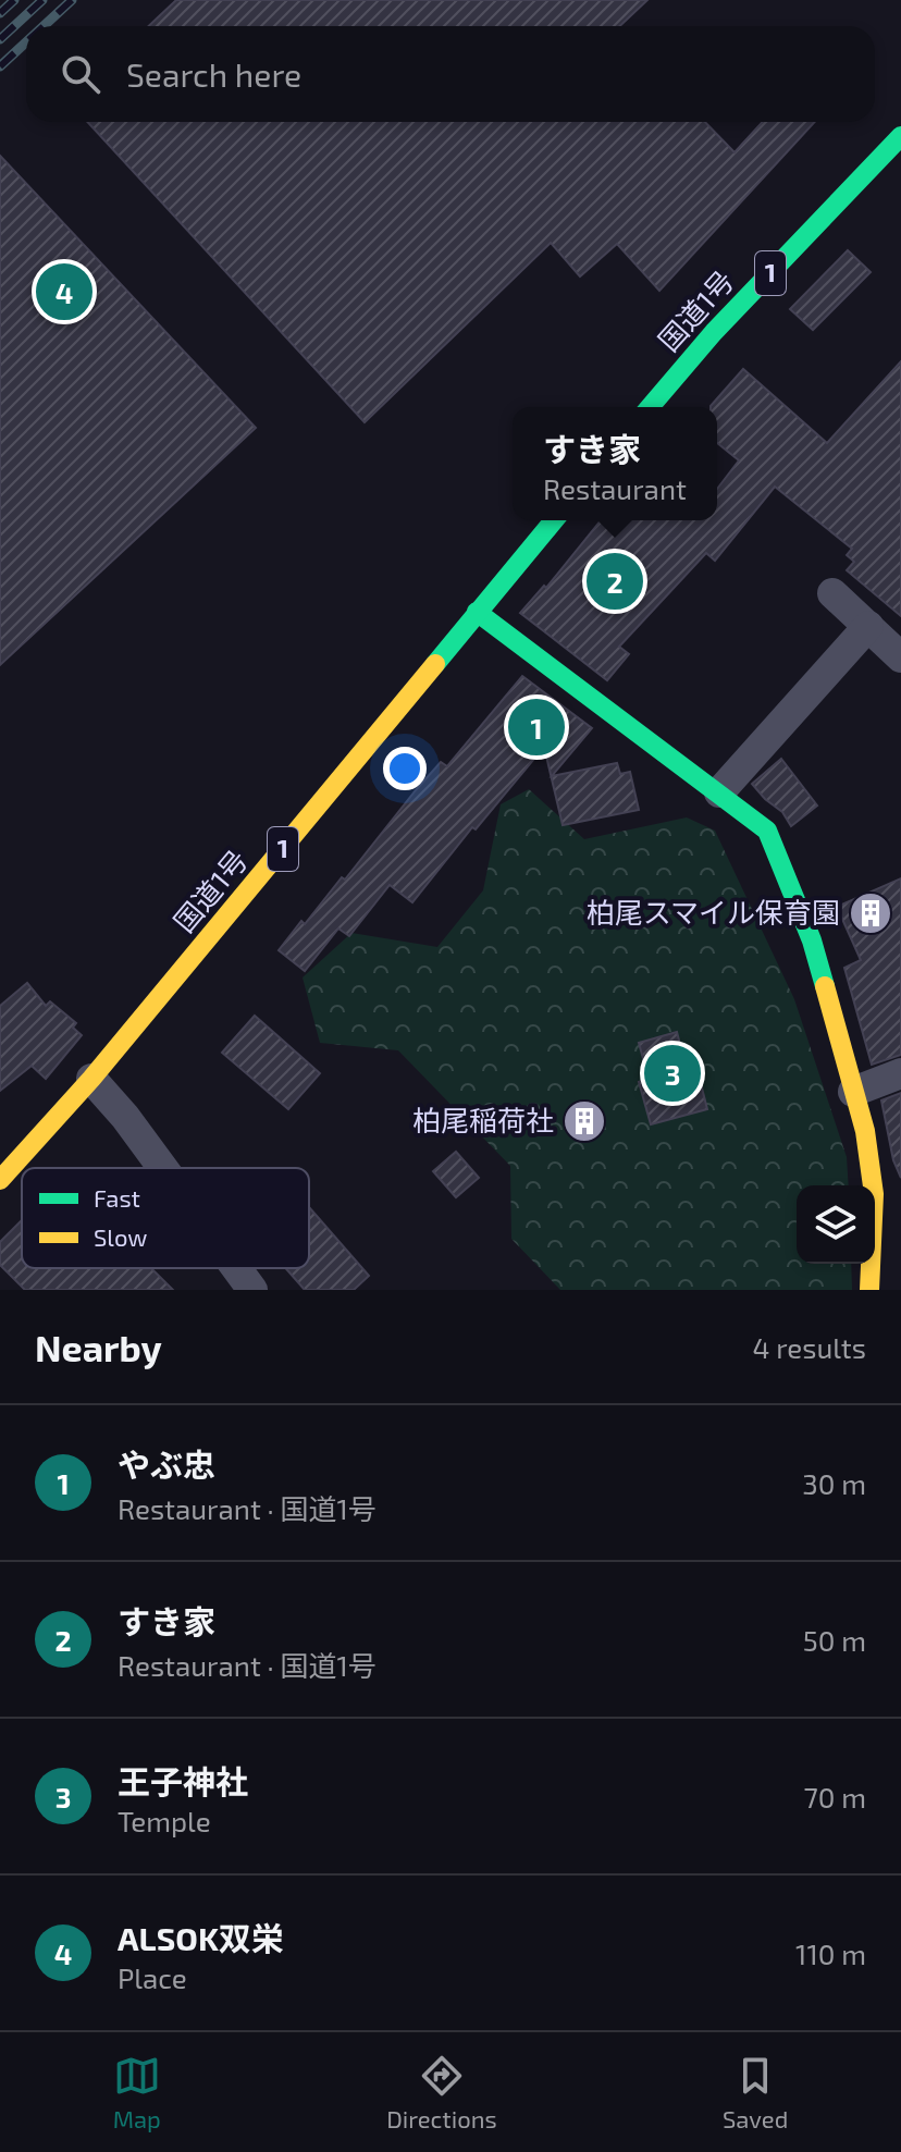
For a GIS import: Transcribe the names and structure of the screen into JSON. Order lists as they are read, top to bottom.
{
  "streets": {
    "main road": ["1", "国道1号"]
  },
  "places": {
    "building": ["柏尾スマイル保育園", "柏尾稲荷社"]
  },
  "legend": ["Fast", "Slow"],
  "page": {
    "search": "Search here",
    "pins": [
      "4",
      "2",
      "1",
      "3"
    ],
    "popup": ["すき家", "Restaurant"],
    "heading": ["Nearby", "4 results"],
    "list": [
      {
        "mark": "1",
        "name": "やぶ忠",
        "note": "Restaurant · 国道1号",
        "value": "30 m"
      },
      {
        "mark": "2",
        "name": "すき家",
        "note": "Restaurant · 国道1号",
        "value": "50 m"
      },
      {
        "mark": "3",
        "name": "王子神社",
        "note": "Temple",
        "value": "70 m"
      },
      {
        "mark": "4",
        "name": "ALSOK双栄",
        "note": "Place",
        "value": "110 m"
      }
    ],
    "nav": ["Map", "Directions", "Saved"]
  }
}
